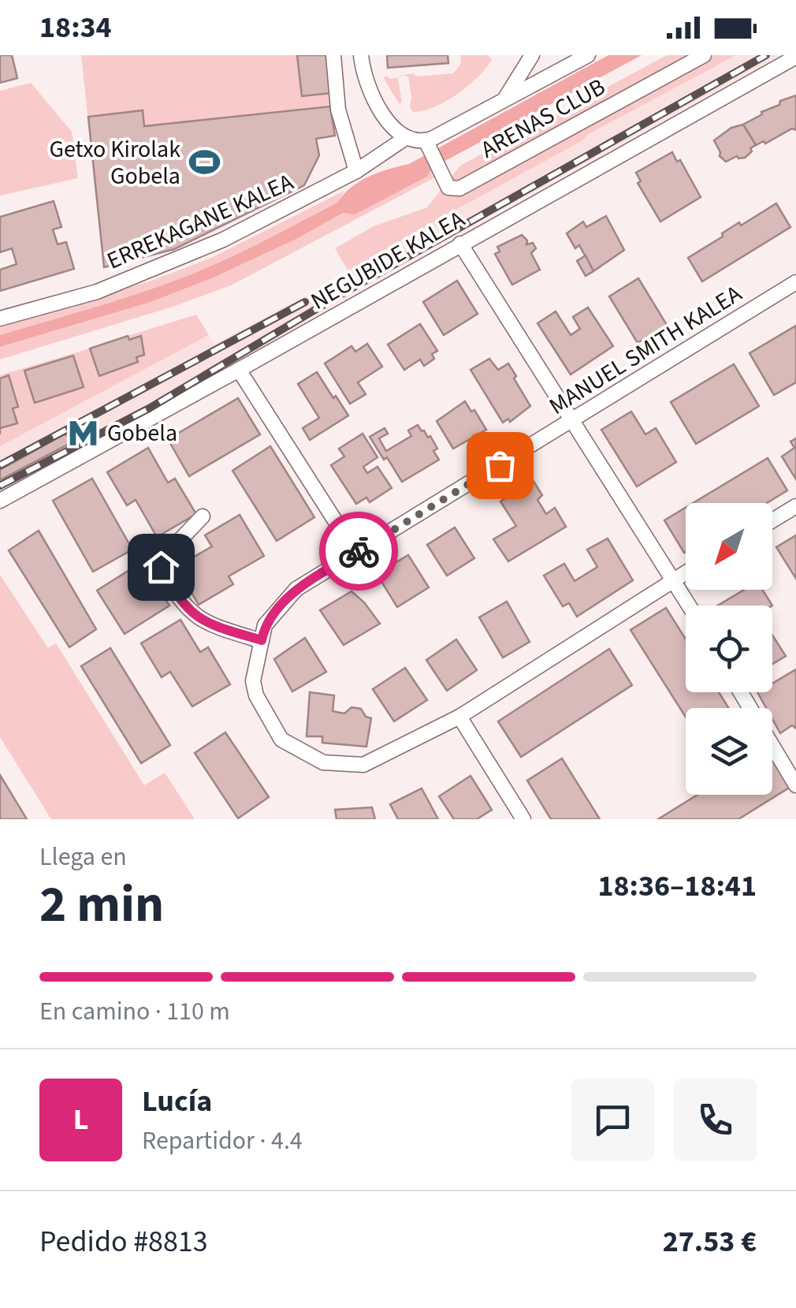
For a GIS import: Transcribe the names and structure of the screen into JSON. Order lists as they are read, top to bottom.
{
  "streets": {
    "street": [
      "ARENAS CLUB",
      "ERREKAGANE KALEA",
      "NEGUBIDE KALEA",
      "MANUEL SMITH KALEA"
    ]
  },
  "crossings": [
    ["ARENAS CLUB", "ERREKAGANE KALEA"]
  ],
  "places": {
    "sports": ["Getxo Kirolak Gobela"],
    "metro station": ["Gobela"]
  },
  "north": "bottom left",
  "page": {
    "status": "18:34",
    "heading": ["2 min", "Llega en", "18:36–18:41"],
    "panel": [
      "Lucía",
      "Repartidor · 4.4",
      "Pedido #8813",
      "27.53 €"
    ],
    "bar": "En camino · 110 m",
    "round": "L"
  }
}
